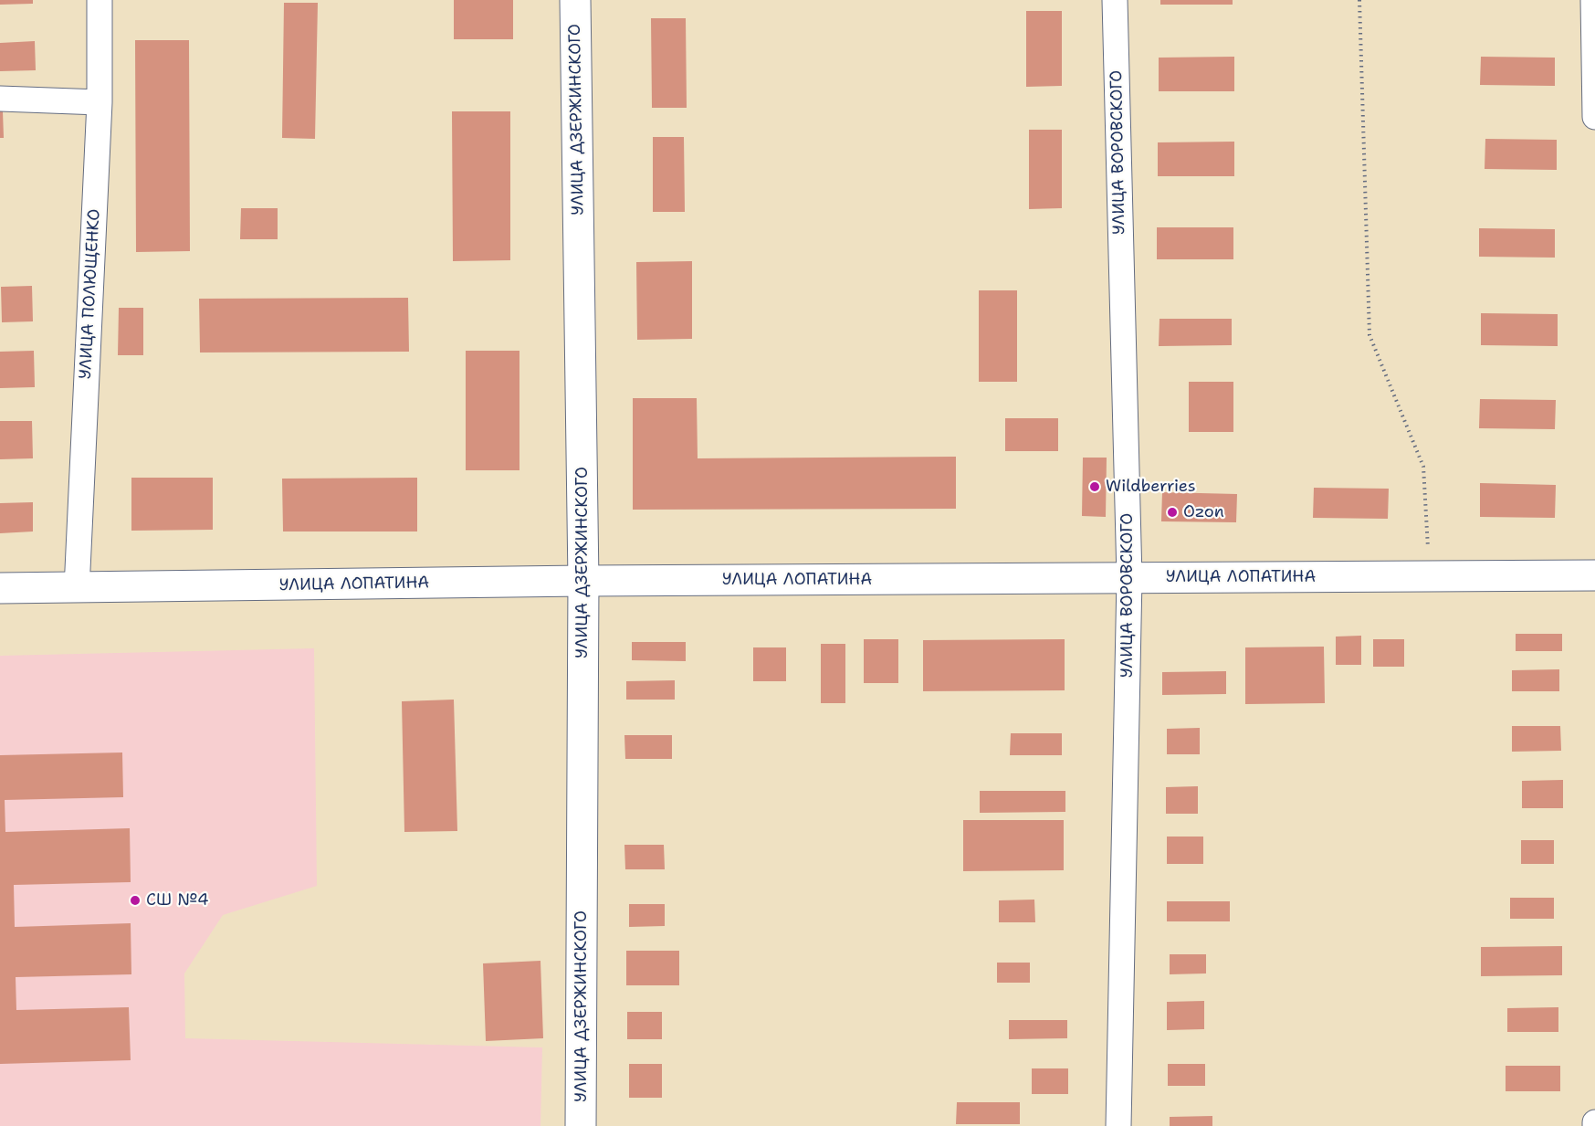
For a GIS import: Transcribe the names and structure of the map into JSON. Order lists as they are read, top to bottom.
{
  "streets": {
    "main road": ["УЛИЦА ДЗЕРЖИНСКОГО", "УЛИЦА ЛОПАТИНА"],
    "street": ["УЛИЦА ВОРОВСКОГО", "УЛИЦА ПОЛЮЩЕНКО"]
  },
  "crossings": [
    ["УЛИЦА ДЗЕРЖИНСКОГО", "УЛИЦА ЛОПАТИНА"],
    ["УЛИЦА ВОРОВСКОГО", "УЛИЦА ЛОПАТИНА"],
    ["УЛИЦА ПОЛЮЩЕНКО", "УЛИЦА ЛОПАТИНА"]
  ],
  "places": ["Wildberries", "Ozon", "СШ №4"]
}
